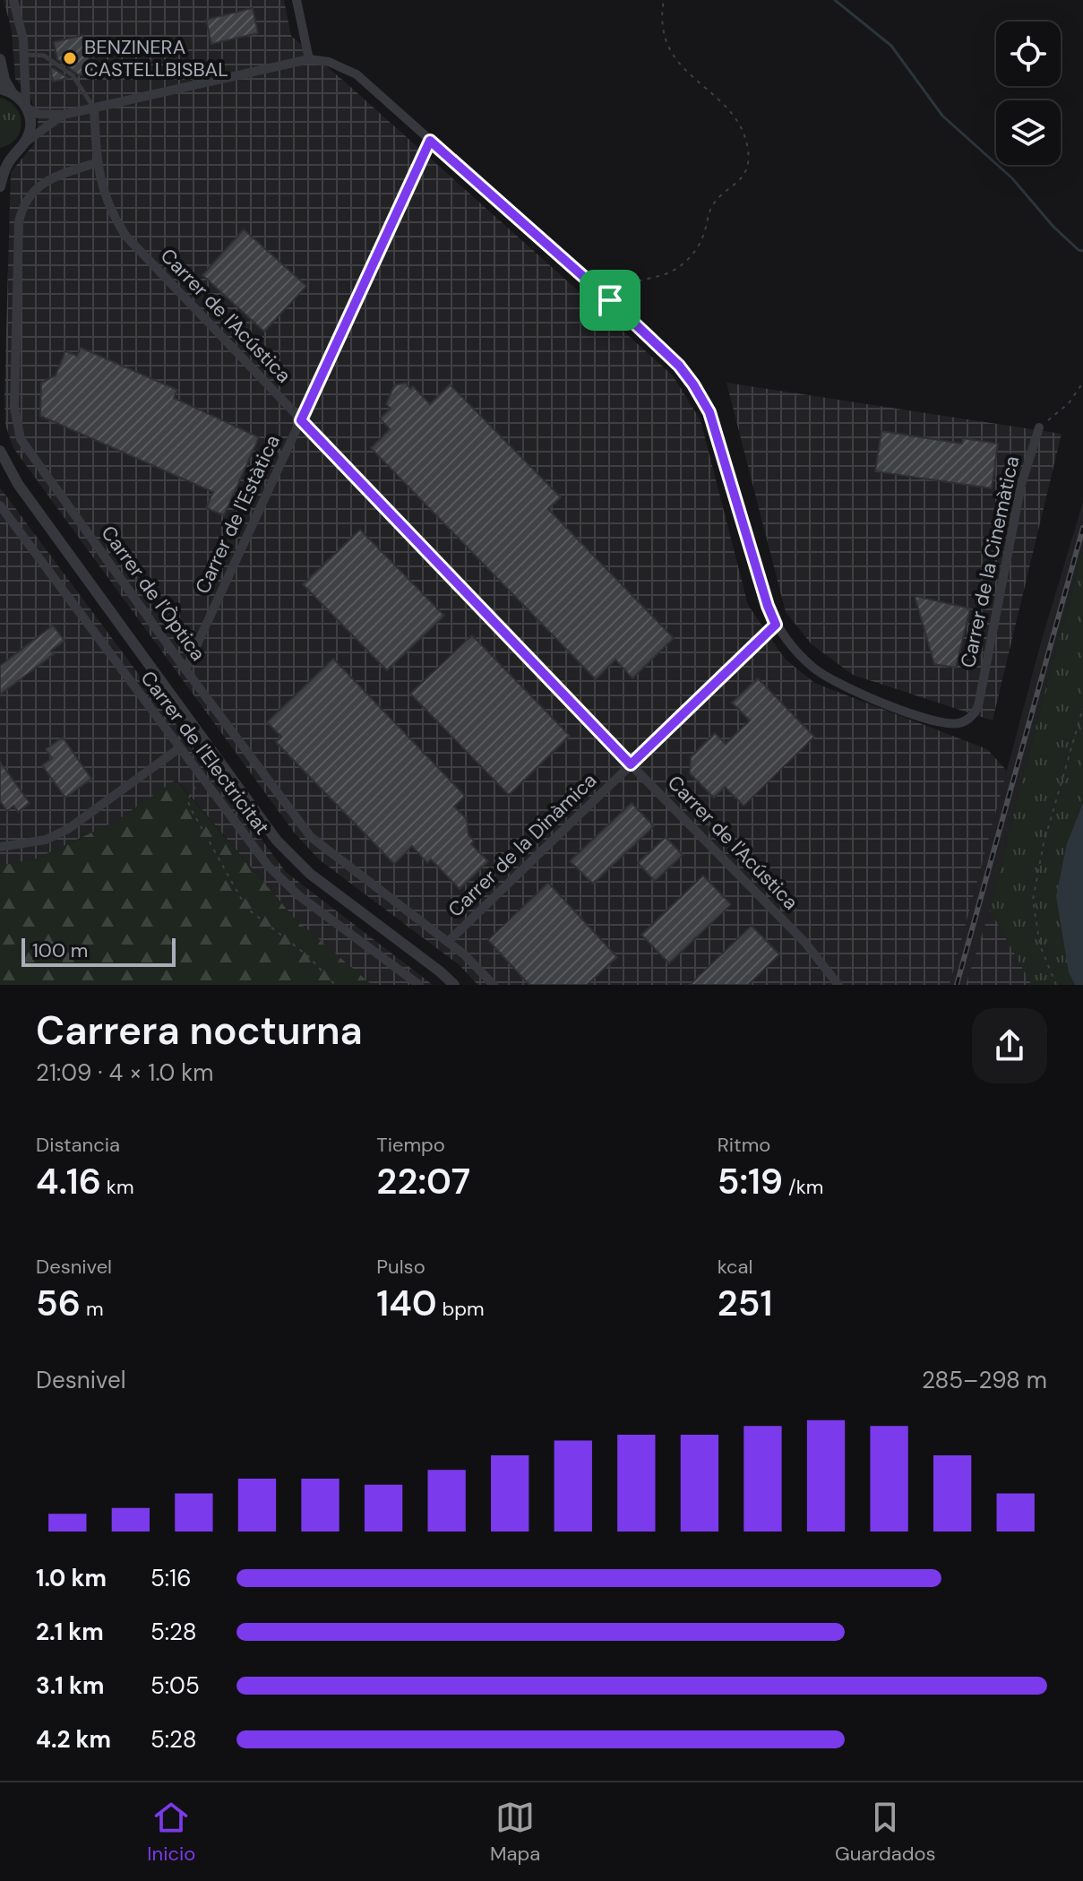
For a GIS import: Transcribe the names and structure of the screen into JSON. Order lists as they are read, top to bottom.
{
  "streets": {
    "street": [
      "Carrer de l'Acústica",
      "Carrer de l'Estàtica",
      "Carrer de la Cinemàtica",
      "Carrer de l'Òptica",
      "Carrer de l'Electricitat",
      "Carrer de la Dinàmica"
    ]
  },
  "crossings": [
    ["Carrer de l'Acústica", "Carrer de l'Estàtica"],
    ["Carrer de l'Acústica", "Carrer de l'Òptica"],
    ["Carrer de l'Acústica", "Carrer de la Dinàmica"],
    ["Carrer de l'Estàtica", "Carrer de l'Òptica"],
    ["Carrer de la Cinemàtica", "Carrer de la Dinàmica"],
    ["Carrer de l'Òptica", "Carrer de la Dinàmica"]
  ],
  "places": ["BENZINERA CASTELLBISBAL"],
  "scale_bar": "100 m",
  "page": {
    "scale": "100 m",
    "heading": ["Carrera nocturna", "21:09 · 4 × 1.0 km"],
    "stats": [
      ["Distancia", "4.16 km"],
      ["Tiempo", "22:07"],
      ["Ritmo", "5:19 /km"],
      ["Desnivel", "56 m"],
      ["Pulso", "140 bpm"],
      ["kcal", "251"]
    ],
    "chart": ["Desnivel", "285–298 m"],
    "list": [
      {
        "name": "1.0 km",
        "note": "5:16"
      },
      {
        "name": "2.1 km",
        "note": "5:28"
      },
      {
        "name": "3.1 km",
        "note": "5:05"
      },
      {
        "name": "4.2 km",
        "note": "5:28"
      }
    ],
    "tabs": ["Inicio", "Mapa", "Guardados"]
  }
}
